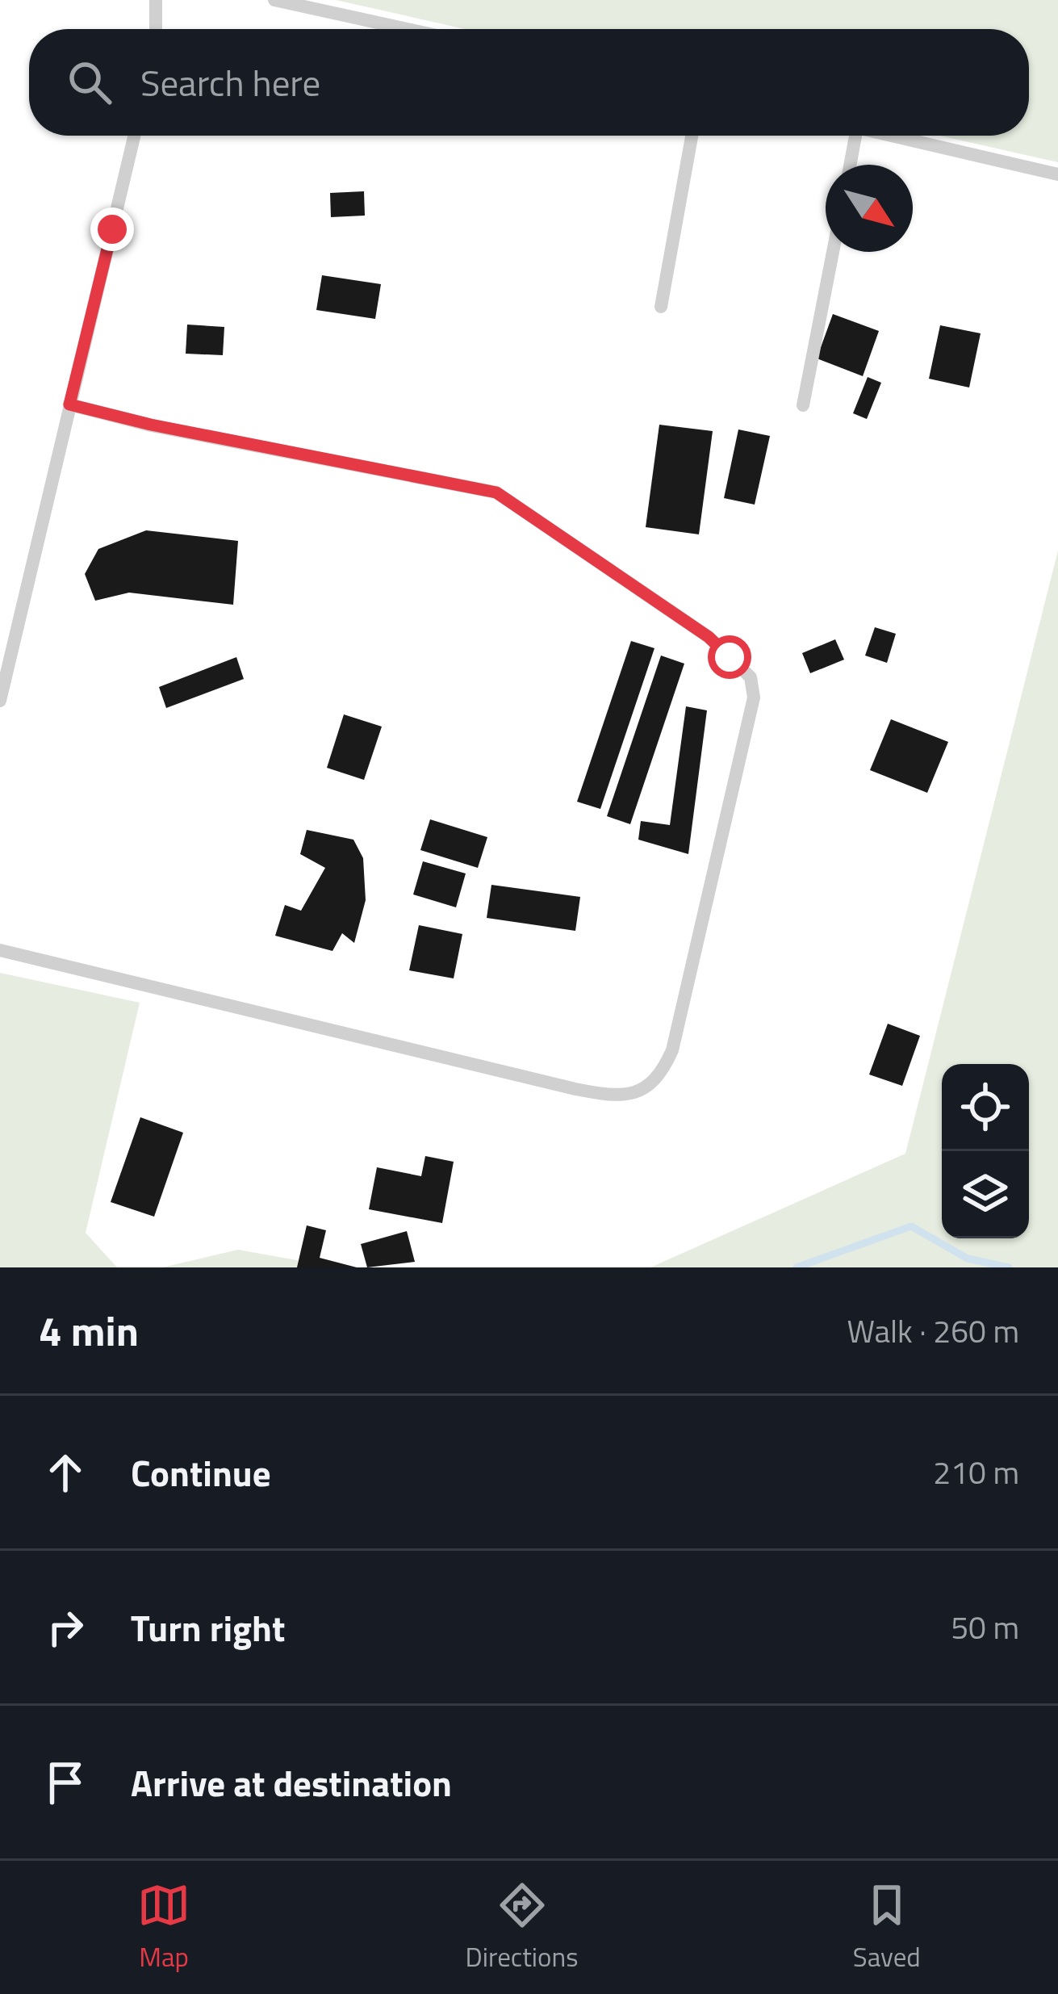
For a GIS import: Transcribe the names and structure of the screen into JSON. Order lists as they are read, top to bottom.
{
  "north": "bottom right",
  "page": {
    "search": "Search here",
    "heading": ["4 min", "Walk · 260 m"],
    "list": [
      ["Continue", "210 m"],
      ["Turn right", "50 m"],
      "Arrive at destination"
    ],
    "nav": ["Map", "Directions", "Saved"]
  }
}
